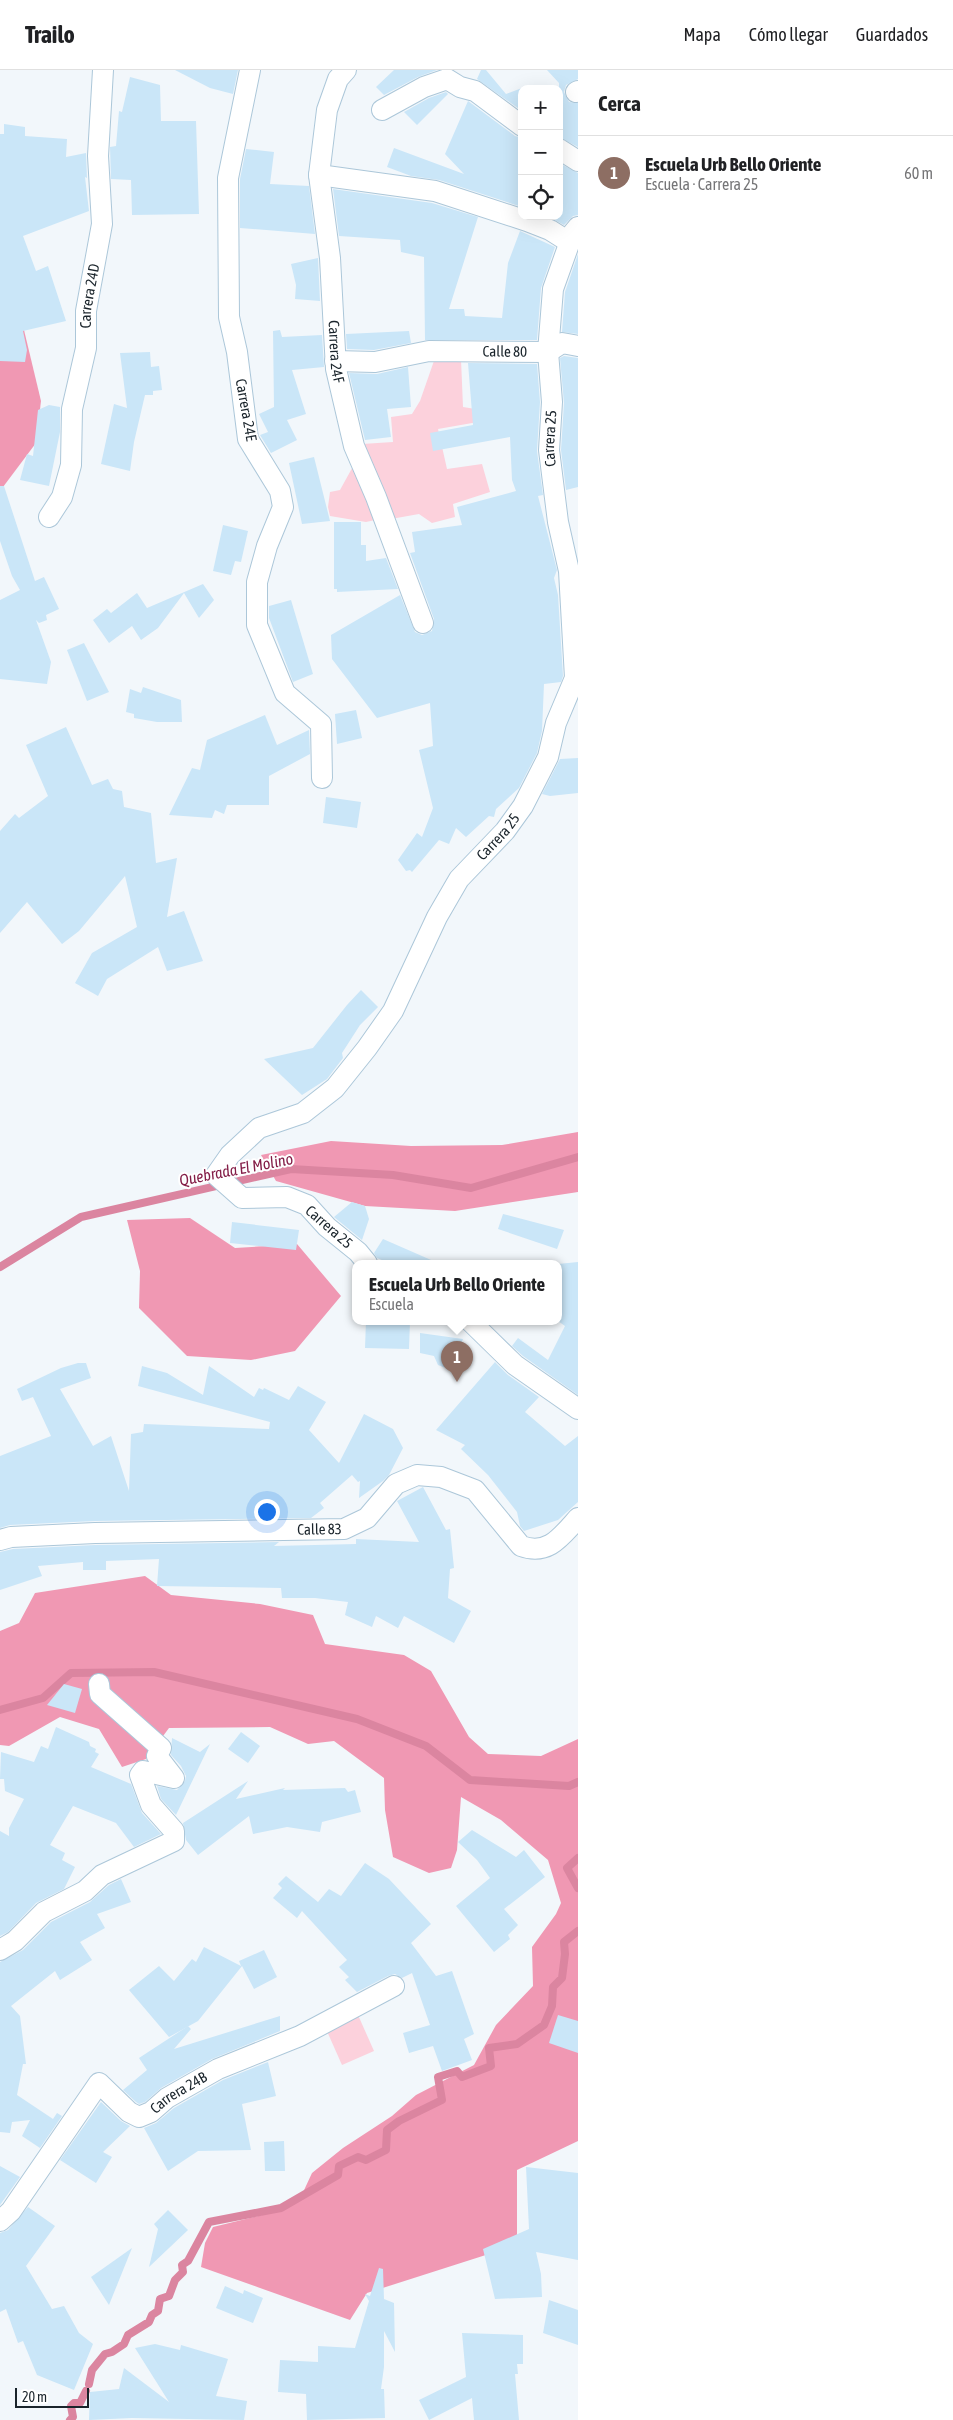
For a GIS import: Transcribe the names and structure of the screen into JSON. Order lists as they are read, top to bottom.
{
  "streets": {
    "street": [
      "Carrera 24D",
      "Carrera 24F",
      "Calle 80",
      "Carrera 24E",
      "Carrera 25",
      "Calle 83",
      "Carrera 24B"
    ]
  },
  "crossings": [
    ["Carrera 24F", "Calle 80"],
    ["Calle 80", "Carrera 25"]
  ],
  "water": ["Quebrada El Molino"],
  "scale_bar": "20 m",
  "page": {
    "header": "Trailo",
    "nav": ["Mapa", "Cómo llegar", "Guardados"],
    "heading": "Cerca",
    "map_buttons": ["+", "−"],
    "list": [
      {
        "mark": "1",
        "name": "Escuela Urb Bello Oriente",
        "note": "Escuela · Carrera 25",
        "value": "60 m"
      }
    ],
    "popup": ["Escuela Urb Bello Oriente", "Escuela"],
    "pins": "1",
    "scale": "20 m"
  }
}
